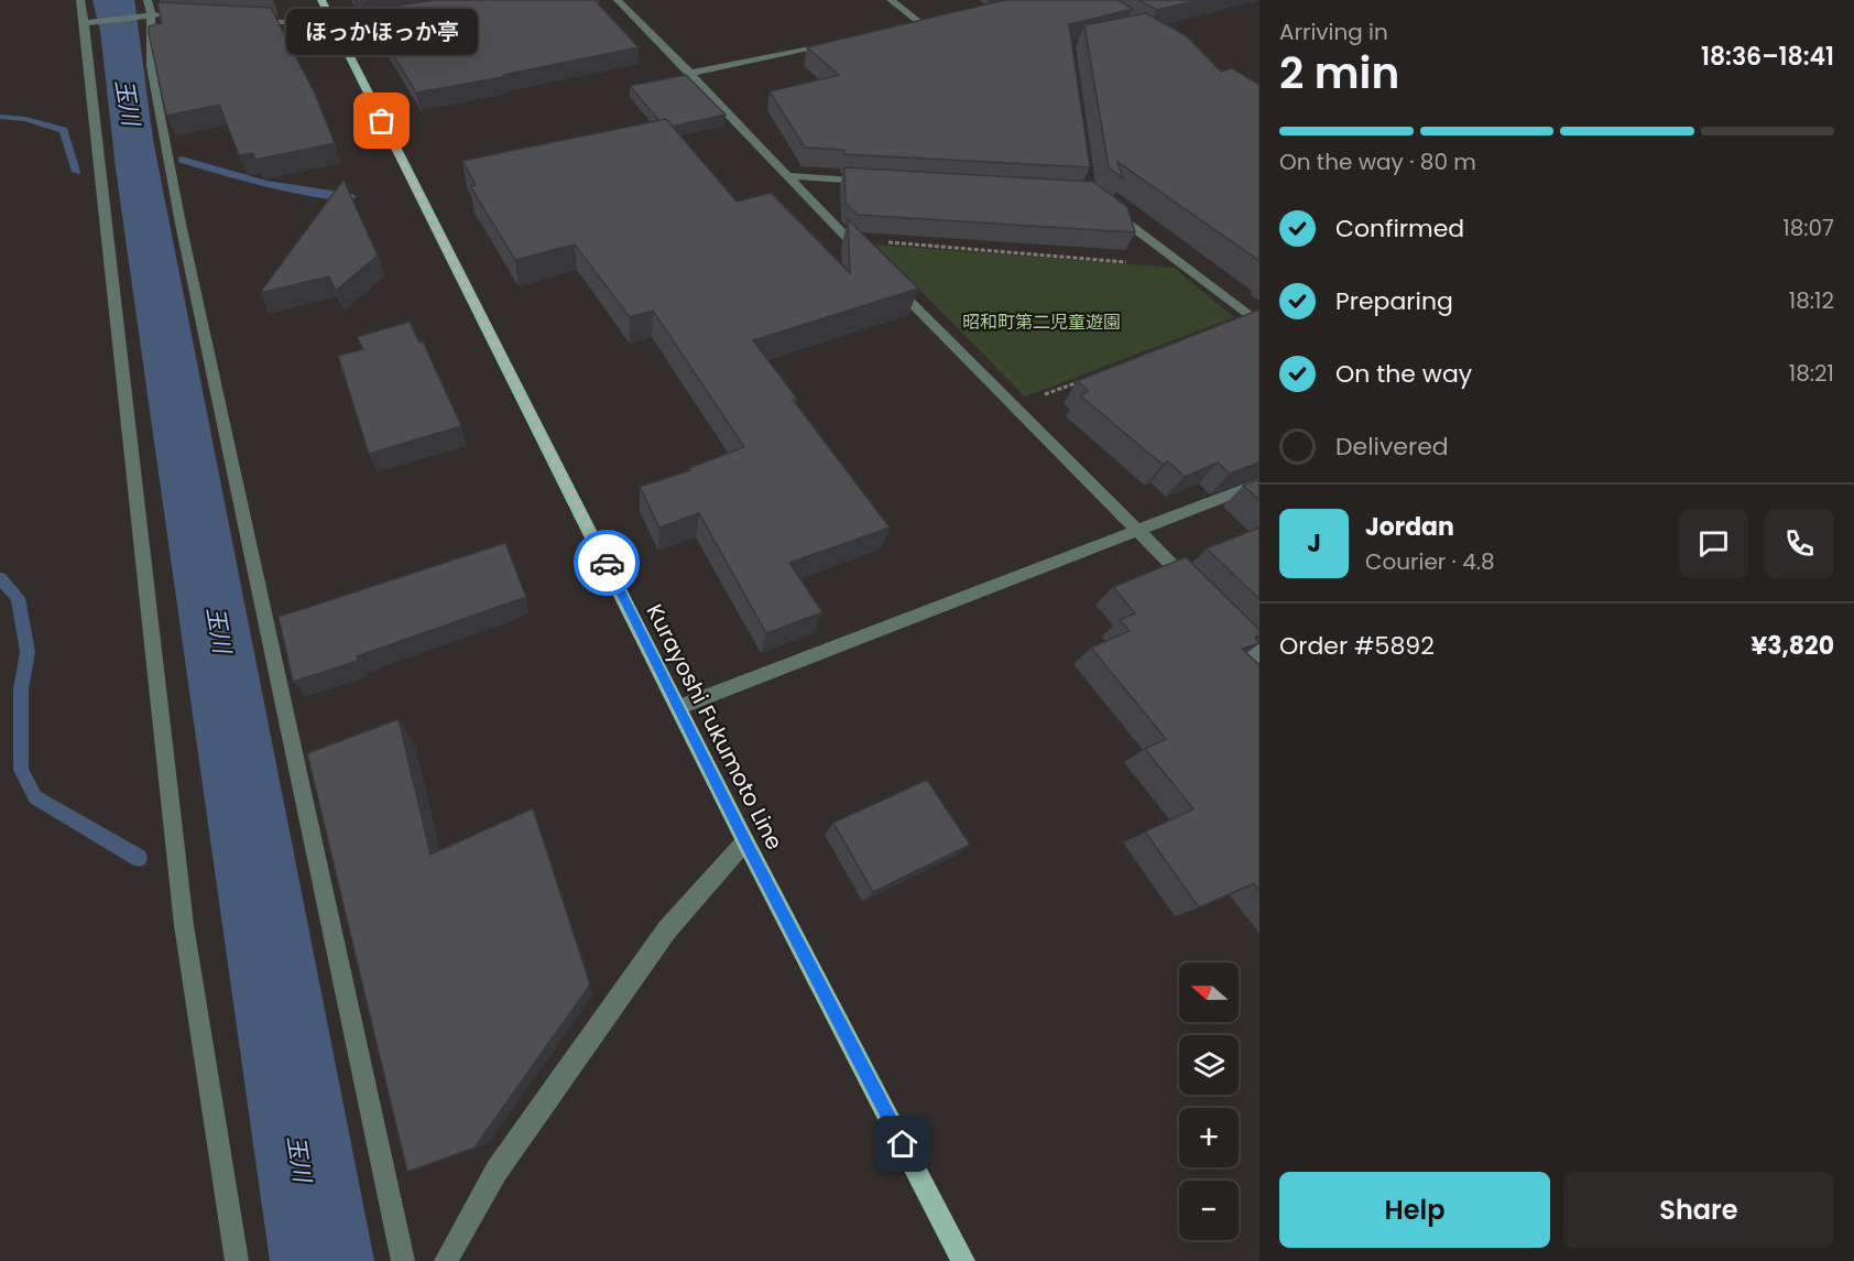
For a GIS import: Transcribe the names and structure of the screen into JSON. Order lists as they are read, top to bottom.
{
  "streets": {
    "main road": ["Kurayoshi Fukumoto Line"]
  },
  "water": ["玉川"],
  "parks": ["昭和町第二児童遊園"],
  "places": ["ほっかほっか亭"],
  "north": "left",
  "page": {
    "heading": ["2 min", "Arriving in", "18:36–18:41"],
    "panel": [
      "Jordan",
      "Courier · 4.8",
      "Order #5892",
      "¥3,820"
    ],
    "bubble": "ほっかほっか亭",
    "bar": "On the way · 80 m",
    "list": [
      ["Confirmed", "18:07"],
      ["Preparing", "18:12"],
      ["On the way", "18:21"],
      "Delivered"
    ],
    "round": "J",
    "map_buttons": ["+", "−"],
    "buttons": ["Help", "Share"]
  }
}
